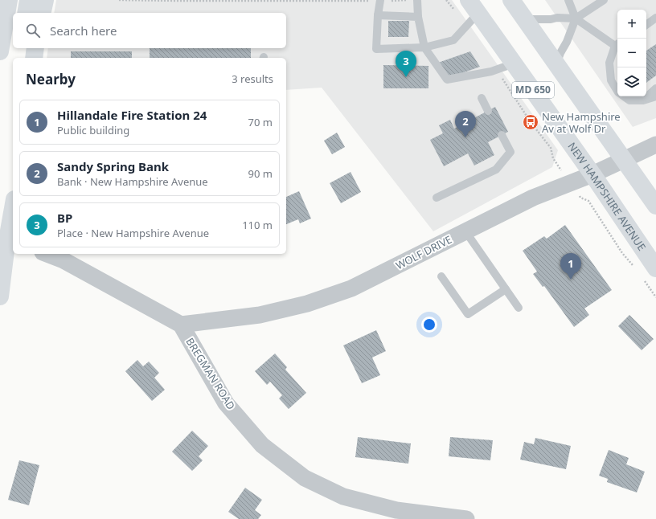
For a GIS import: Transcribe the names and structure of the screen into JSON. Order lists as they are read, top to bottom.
{
  "streets": {
    "main road": ["MD 650", "NEW HAMPSHIRE AVENUE"],
    "street": ["WOLF DRIVE", "BREGMAN ROAD"]
  },
  "crossings": [
    ["MD 650", "WOLF DRIVE"],
    ["NEW HAMPSHIRE AVENUE", "WOLF DRIVE"],
    ["WOLF DRIVE", "BREGMAN ROAD"]
  ],
  "places": {
    "bus stop": ["New Hampshire Av at Wolf Dr"]
  },
  "page": {
    "map_buttons": ["+", "−"],
    "search": "Search here",
    "pins": ["3", "2", "1"],
    "heading": ["Nearby", "3 results"],
    "list": [
      {
        "mark": "1",
        "name": "Hillandale Fire Station 24",
        "note": "Public building",
        "value": "70 m"
      },
      {
        "mark": "2",
        "name": "Sandy Spring Bank",
        "note": "Bank · New Hampshire Avenue",
        "value": "90 m"
      },
      {
        "mark": "3",
        "name": "BP",
        "note": "Place · New Hampshire Avenue",
        "value": "110 m"
      }
    ]
  }
}
